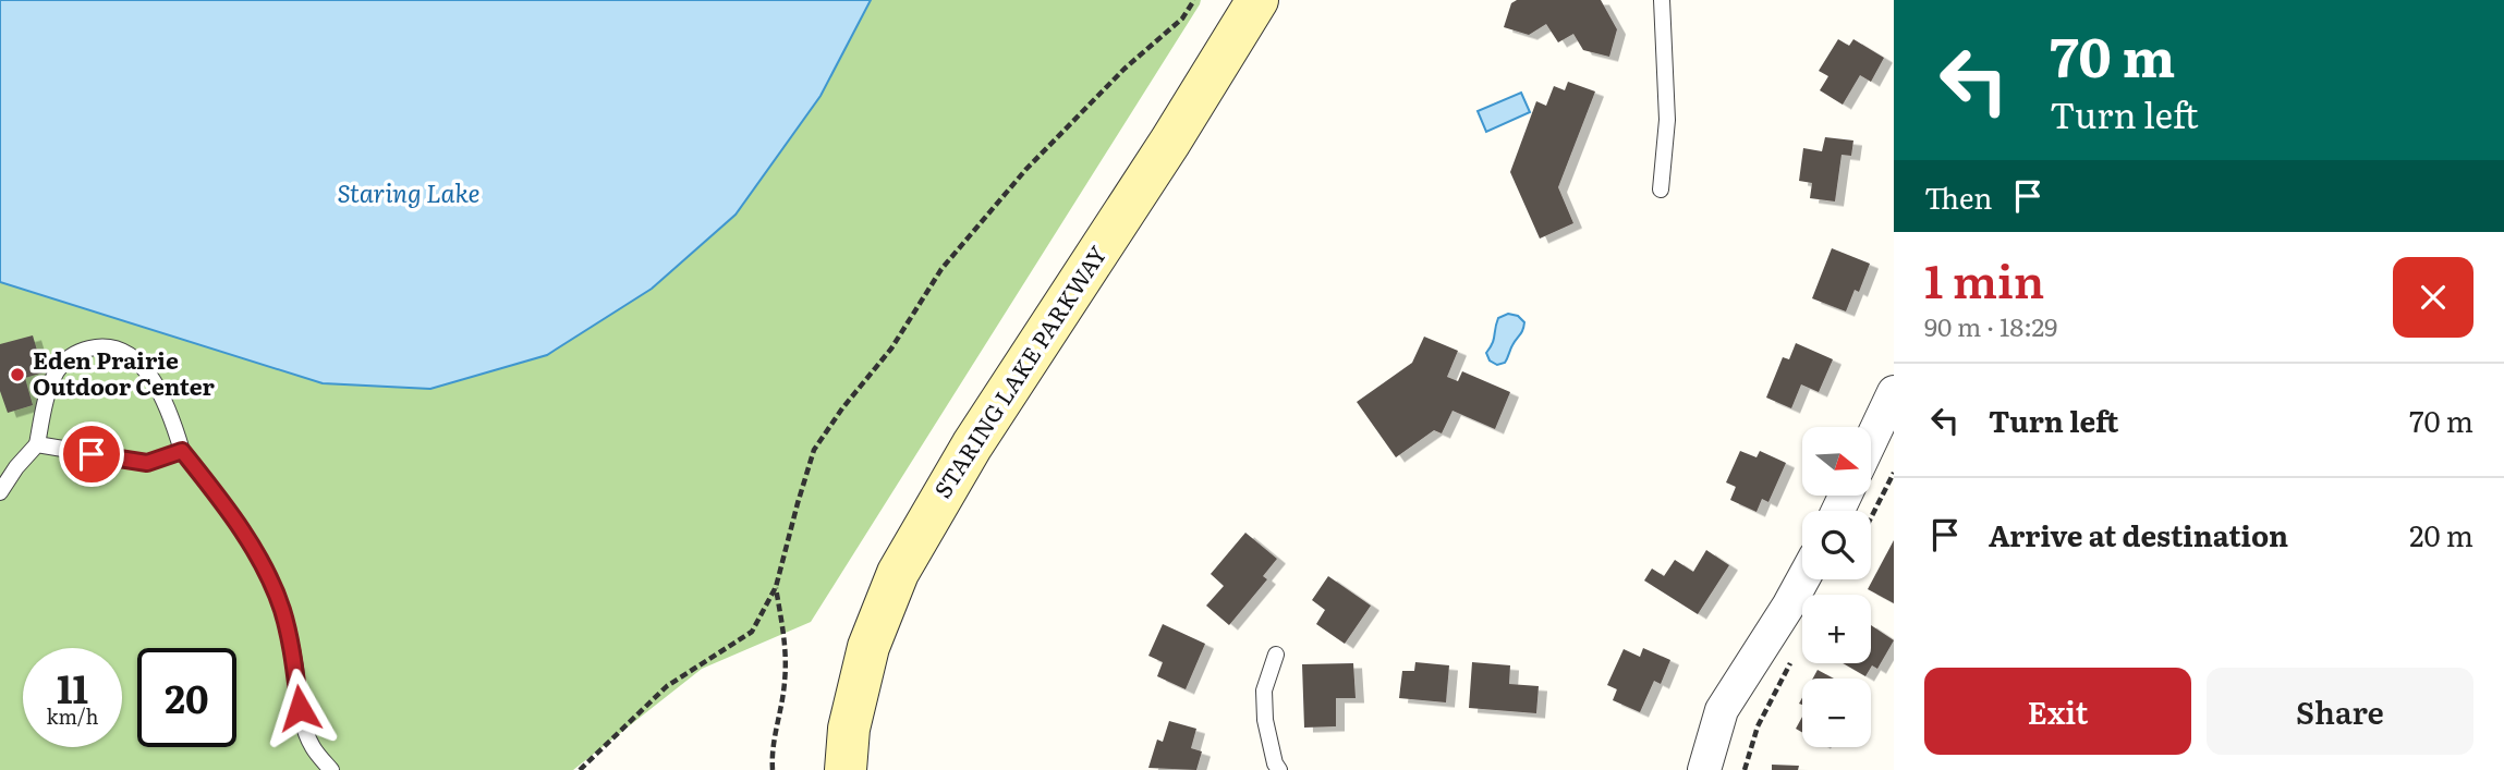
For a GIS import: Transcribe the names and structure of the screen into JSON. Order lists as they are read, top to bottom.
{
  "streets": {
    "street": ["STARING LAKE PARKWAY"]
  },
  "water": ["Staring Lake"],
  "places": ["Eden Prairie Outdoor Center"],
  "north": "right",
  "page": {
    "turn": ["70 m", "Turn left"],
    "then": "Then",
    "heading": ["1 min", "90 m · 18:29"],
    "list": [
      {
        "name": "Turn left",
        "value": "70 m"
      },
      {
        "name": "Arrive at destination",
        "value": "20 m"
      }
    ],
    "map_buttons": ["+", "−"],
    "speed": "11 km/h",
    "limit": "20",
    "buttons": ["Exit", "Share"]
  }
}
